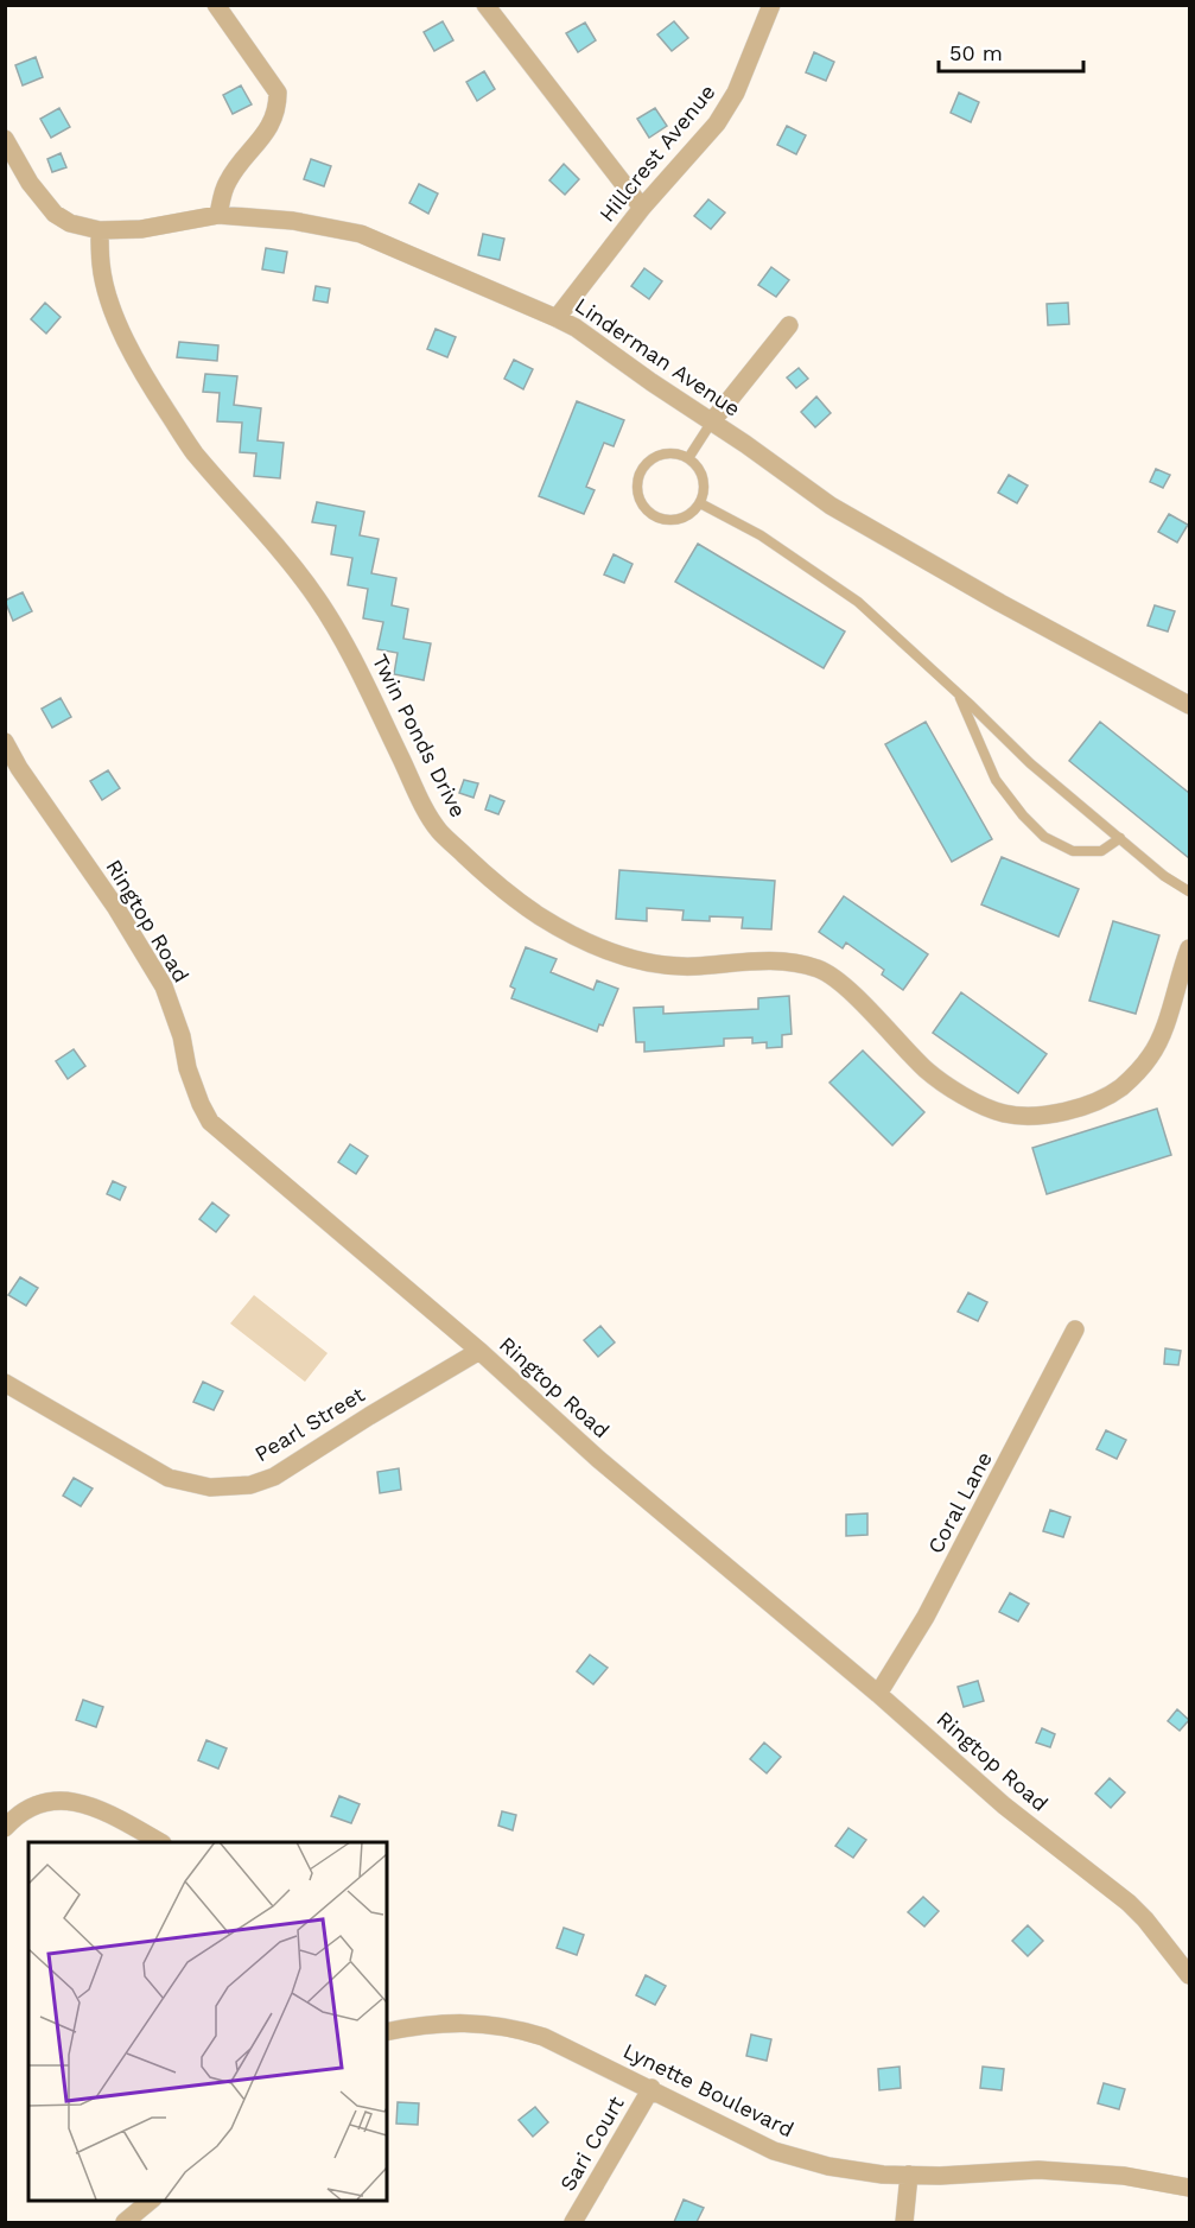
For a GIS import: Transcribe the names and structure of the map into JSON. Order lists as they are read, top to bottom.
{
  "streets": {
    "street": [
      "Hillcrest Avenue",
      "Linderman Avenue",
      "Twin Ponds Drive",
      "Ringtop Road",
      "Pearl Street",
      "Coral Lane",
      "Lynette Boulevard",
      "Sari Court"
    ]
  },
  "crossings": [
    ["Hillcrest Avenue", "Linderman Avenue"],
    ["Linderman Avenue", "Twin Ponds Drive"],
    ["Ringtop Road", "Pearl Street"],
    ["Ringtop Road", "Coral Lane"],
    ["Lynette Boulevard", "Sari Court"]
  ],
  "scale_bar": "50 m"
}
